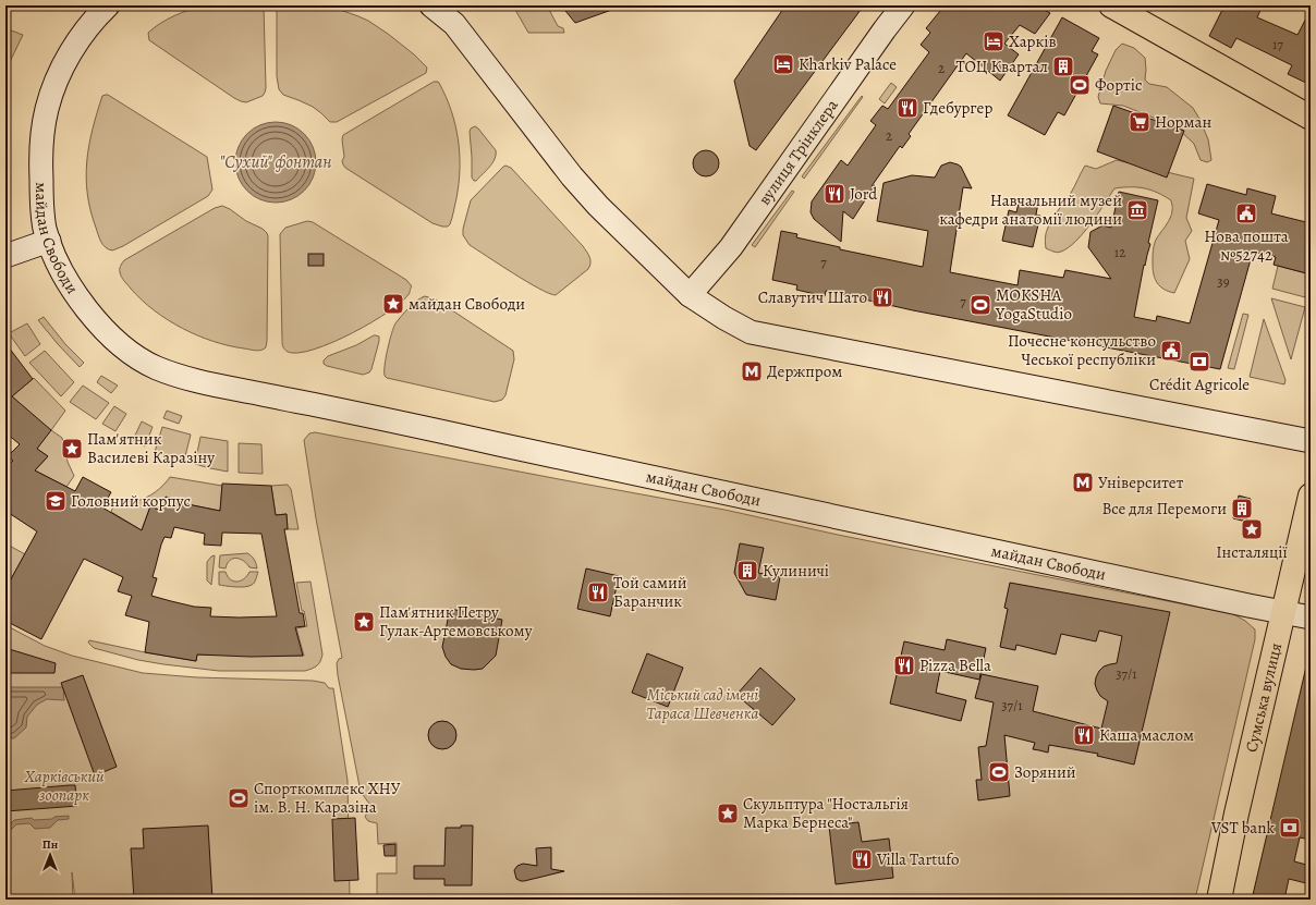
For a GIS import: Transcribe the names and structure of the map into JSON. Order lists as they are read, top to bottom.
{
  "streets": {
    "main road": ["вулиця Трінклера", "майдан Свободи", "Сумська вулиця"]
  },
  "crossings": [
    ["майдан Свободи", "Сумська вулиця"]
  ],
  "water": ["\"Сухий\" фонтан"],
  "parks": ["Міський сад імені Тараса Шевченка", "Харківський зоопарк"],
  "places": {
    "hotel": ["Харків", "Kharkiv Palace"],
    "building": ["ТОЦ Квартал", "Все для Перемоги", "Кулиничі"],
    "sports": [
      "Фортiс",
      "MOKSHA YogaStudio",
      "Зоряний",
      "Спорткомплекс ХНУ ім. В. Н. Каразіна"
    ],
    "restaurant": [
      "Гдебургер",
      "Jord",
      "Славутич Шато",
      "Той самий Баранчик",
      "Pizza Bella",
      "Каша маслом",
      "Villa Tartufo"
    ],
    "supermarket": ["Норман"],
    "museum": ["Навчальний музей кафедри анатомії людини"],
    "public building": ["Нова пошта №52742", "Почесне консульство Чеської республіки"],
    "place": [
      "майдан Свободи",
      "Пам'ятник Василеві Каразіну",
      "Інсталяції",
      "Пам'ятник Петру Гулак-Артемовському",
      "Скульптура \"Ностальгія Марка Бернеса\""
    ],
    "bank": ["Crédit Agricole", "VST bank"],
    "metro station": ["Держпром", "Університет"],
    "school or university": ["Головний корпус"]
  },
  "house_numbers": [
    "17",
    "2",
    "2",
    "12",
    "7",
    "39",
    "7",
    "37/1",
    "37/1"
  ],
  "north": "top"
}
